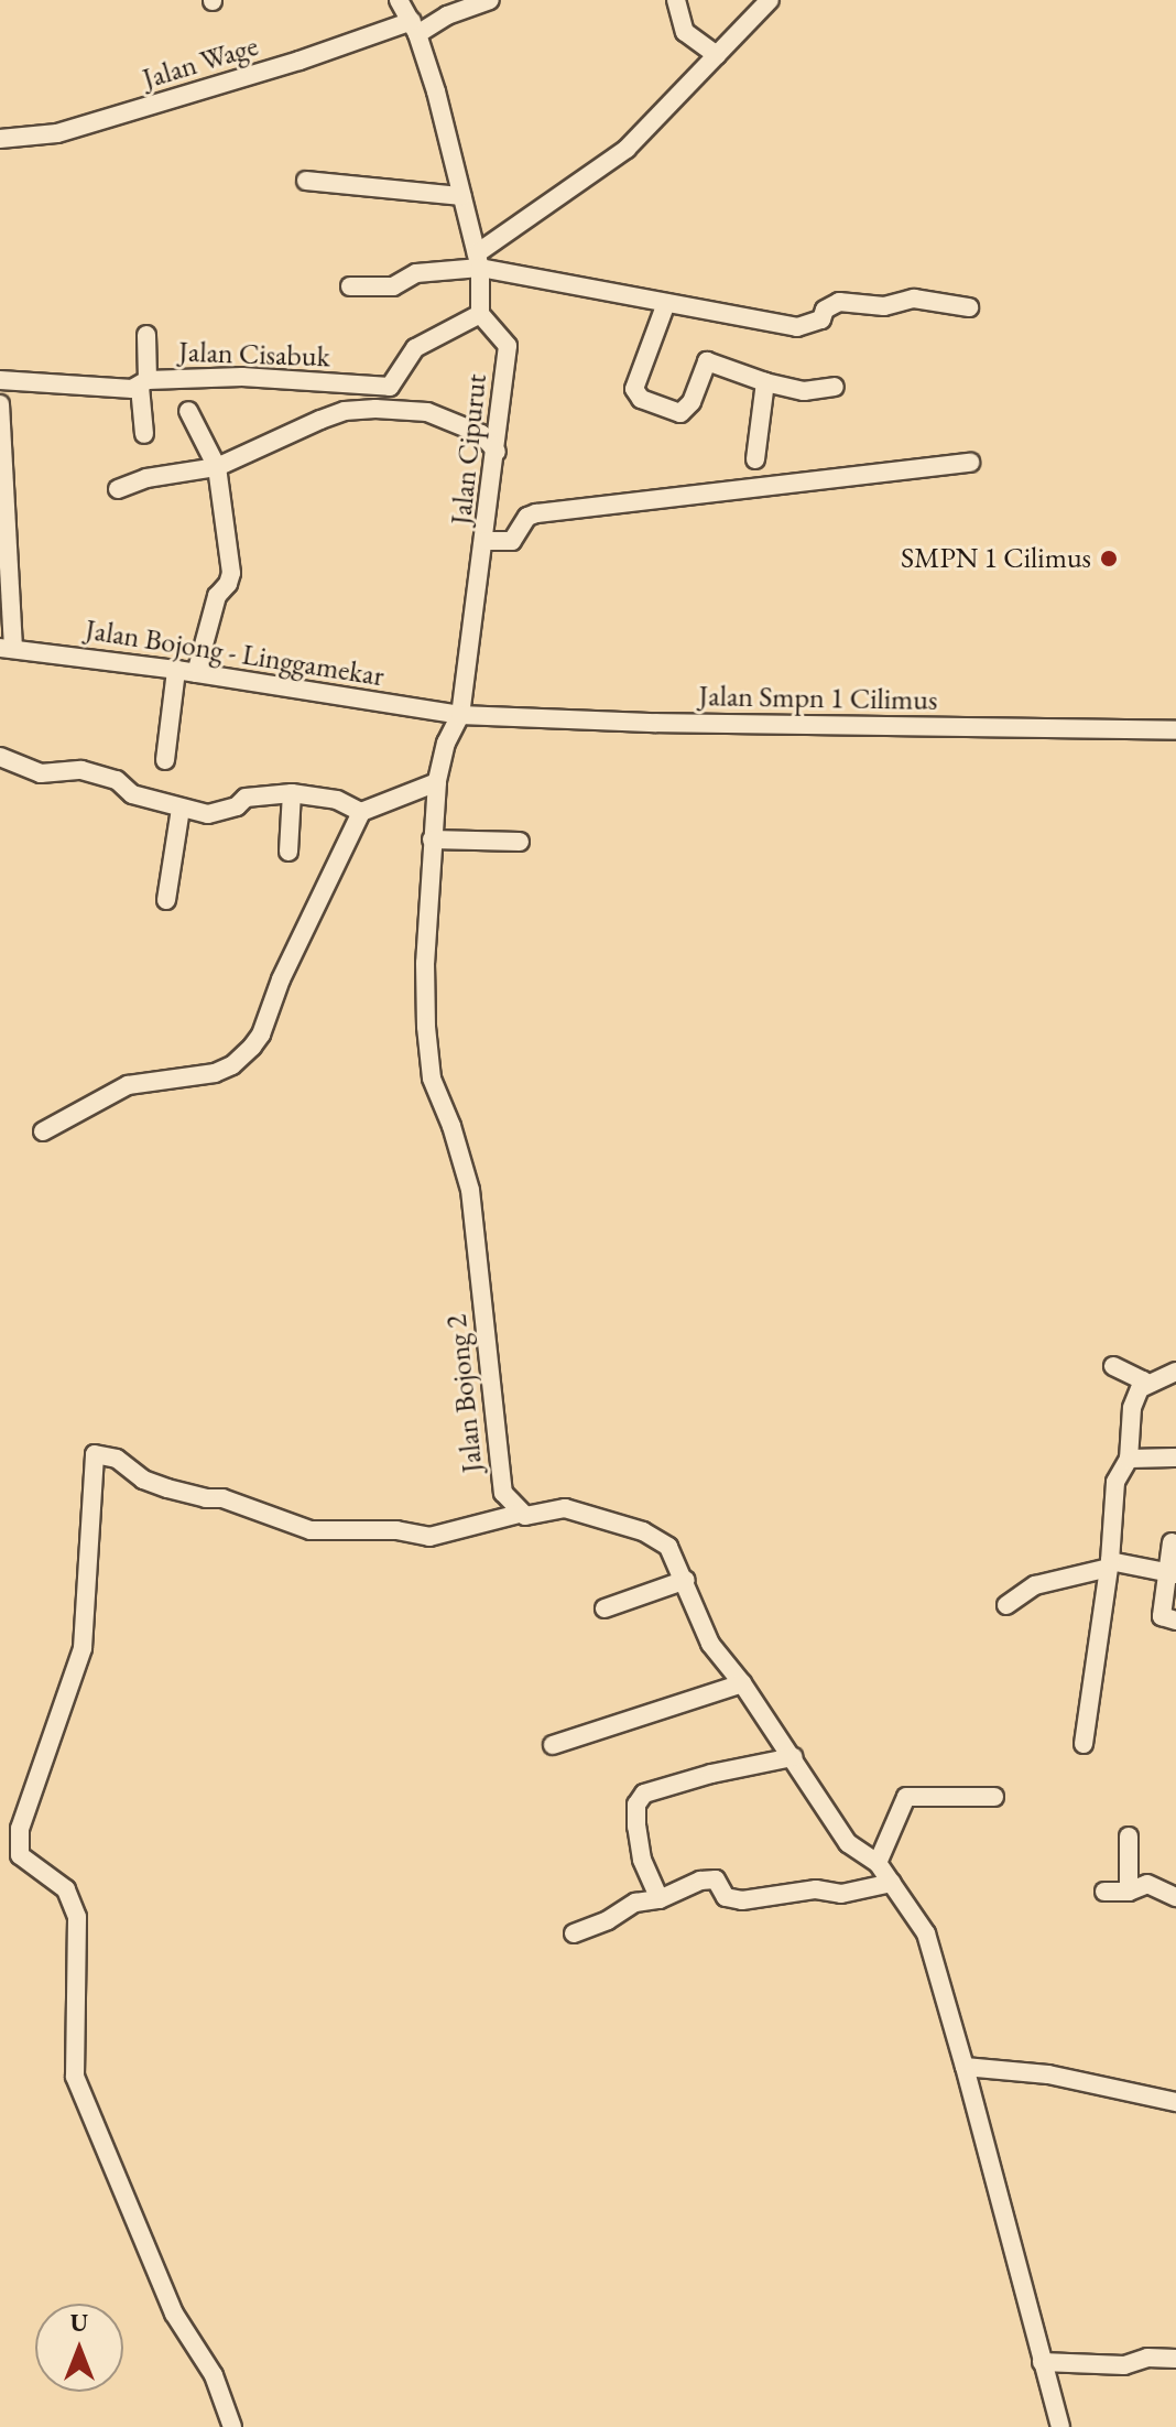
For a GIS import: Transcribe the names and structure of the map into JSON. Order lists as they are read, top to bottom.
{
  "streets": {
    "street": [
      "Jalan Wage",
      "Jalan Cisabuk",
      "Jalan Cipurut",
      "Jalan Bojong - Linggamekar",
      "Jalan Smpn 1 Cilimus",
      "Jalan Bojong 2"
    ]
  },
  "crossings": [
    ["Jalan Cisabuk", "Jalan Cipurut"],
    ["Jalan Cipurut", "Jalan Bojong - Linggamekar"],
    ["Jalan Cipurut", "Jalan Smpn 1 Cilimus"],
    ["Jalan Cipurut", "Jalan Bojong 2"],
    ["Jalan Bojong - Linggamekar", "Jalan Smpn 1 Cilimus"],
    ["Jalan Bojong - Linggamekar", "Jalan Bojong 2"],
    ["Jalan Smpn 1 Cilimus", "Jalan Bojong 2"]
  ],
  "places": ["SMPN 1 Cilimus"],
  "north": "top"
}
